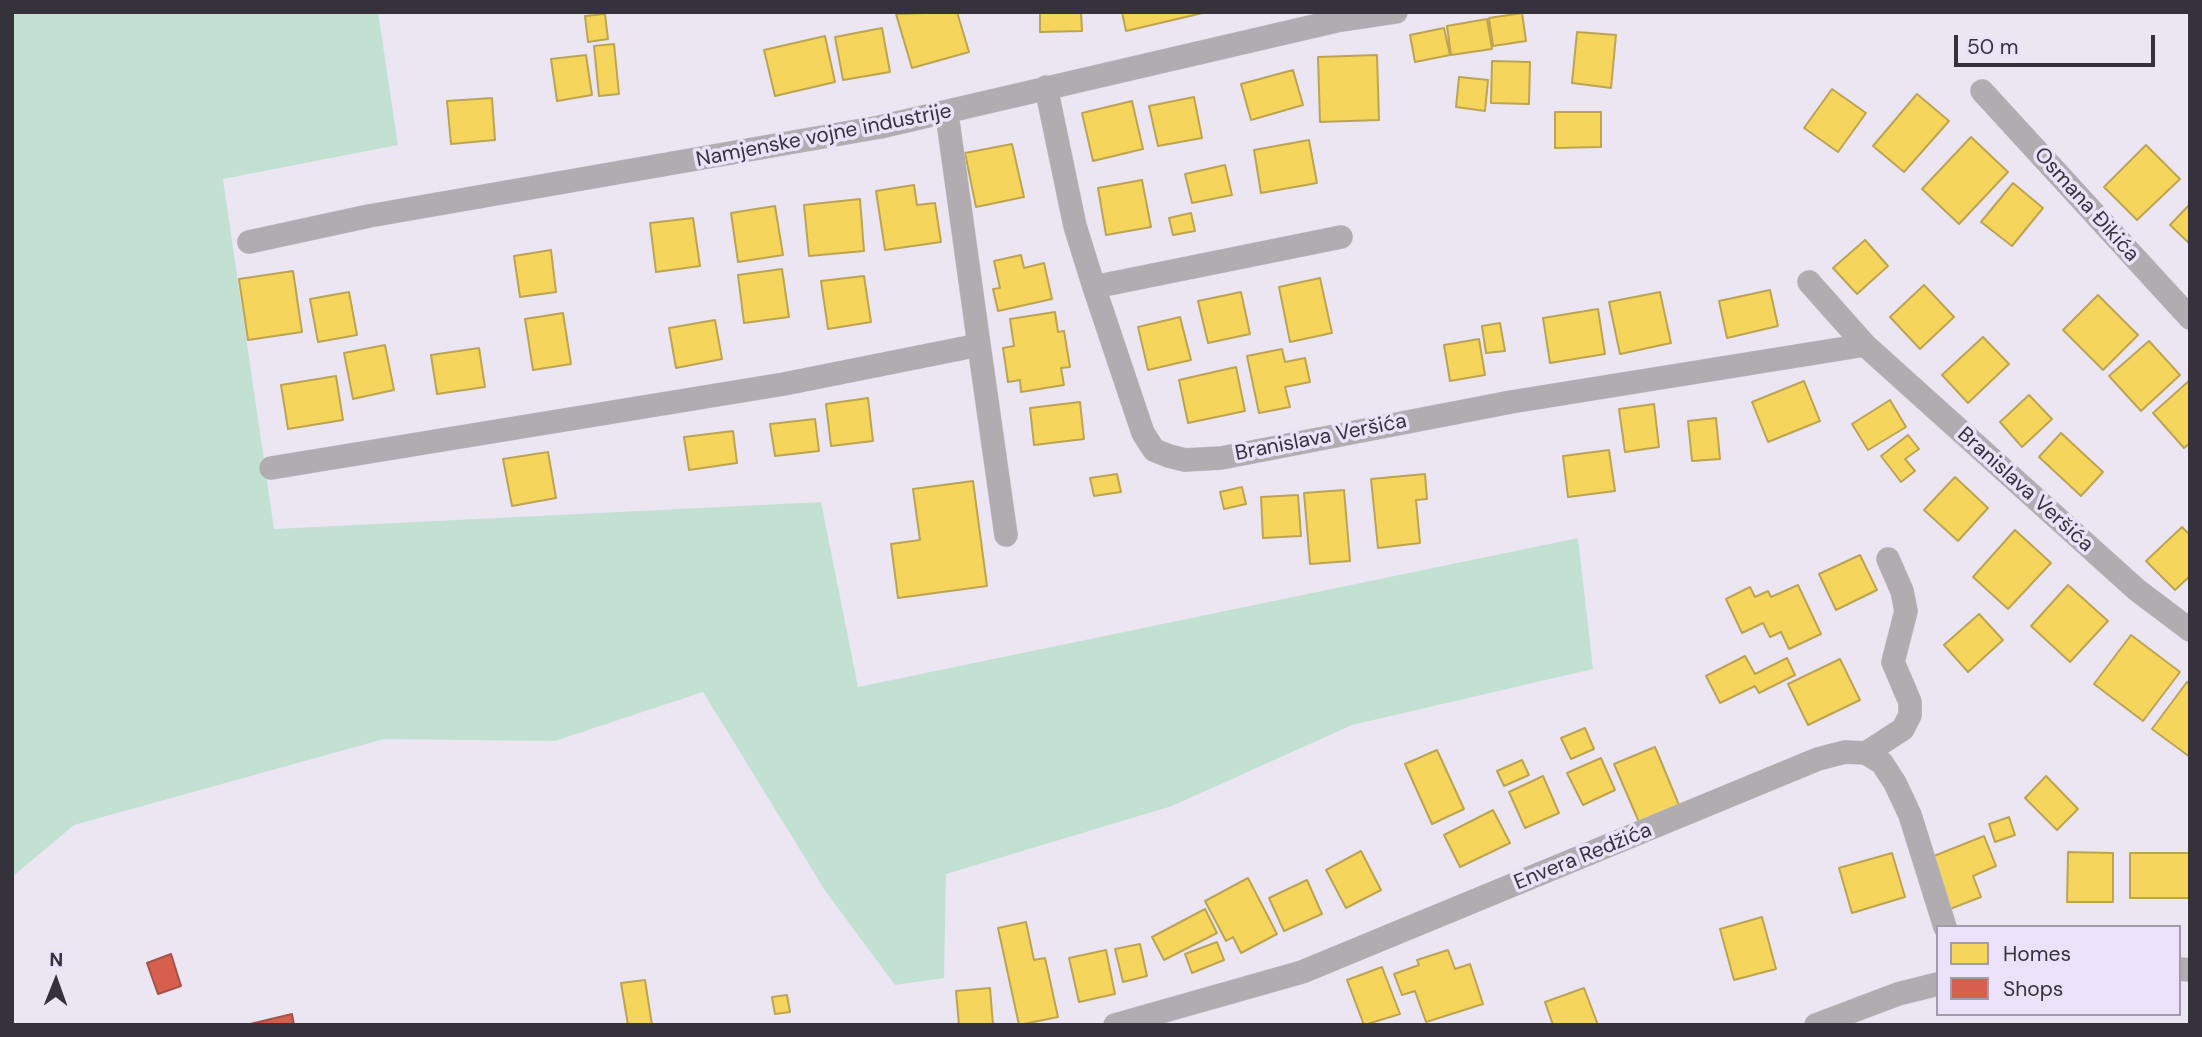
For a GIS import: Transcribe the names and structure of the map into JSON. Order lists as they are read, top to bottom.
{
  "streets": {
    "street": [
      "Namjenske vojne industrije",
      "Osmana Đikića",
      "Branislava Veršića",
      "Envera Redžića"
    ]
  },
  "crossings": [
    ["Namjenske vojne industrije", "Branislava Veršića"]
  ],
  "legend": ["Homes", "Shops"],
  "scale_bar": "50 m",
  "north": "top"
}
